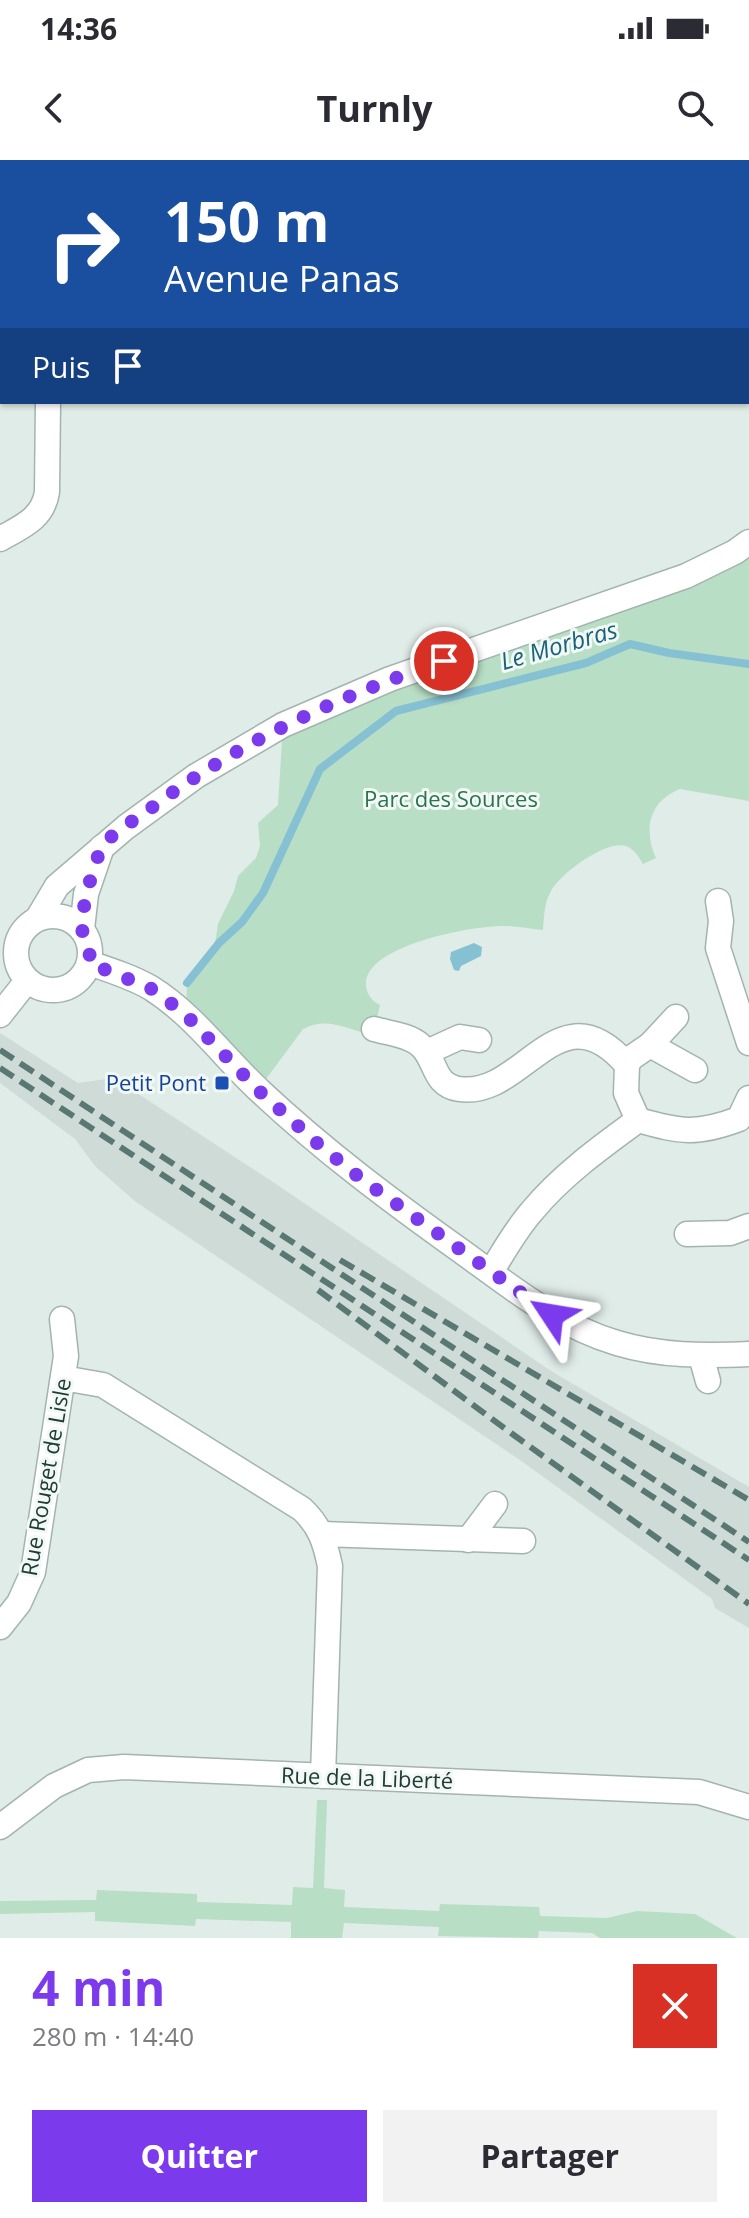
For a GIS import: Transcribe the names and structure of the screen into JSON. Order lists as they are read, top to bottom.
{
  "streets": {
    "street": ["Rue Rouget de Lisle", "Rue de la Liberté"]
  },
  "water": ["Le Morbras"],
  "parks": ["Parc des Sources"],
  "places": {
    "transit": ["Petit Pont"]
  },
  "page": {
    "status": "14:36",
    "header": "Turnly",
    "turn": ["150 m", "Avenue Panas"],
    "then": "Puis",
    "heading": ["4 min", "280 m · 14:40"],
    "buttons": ["Quitter", "Partager"]
  }
}
